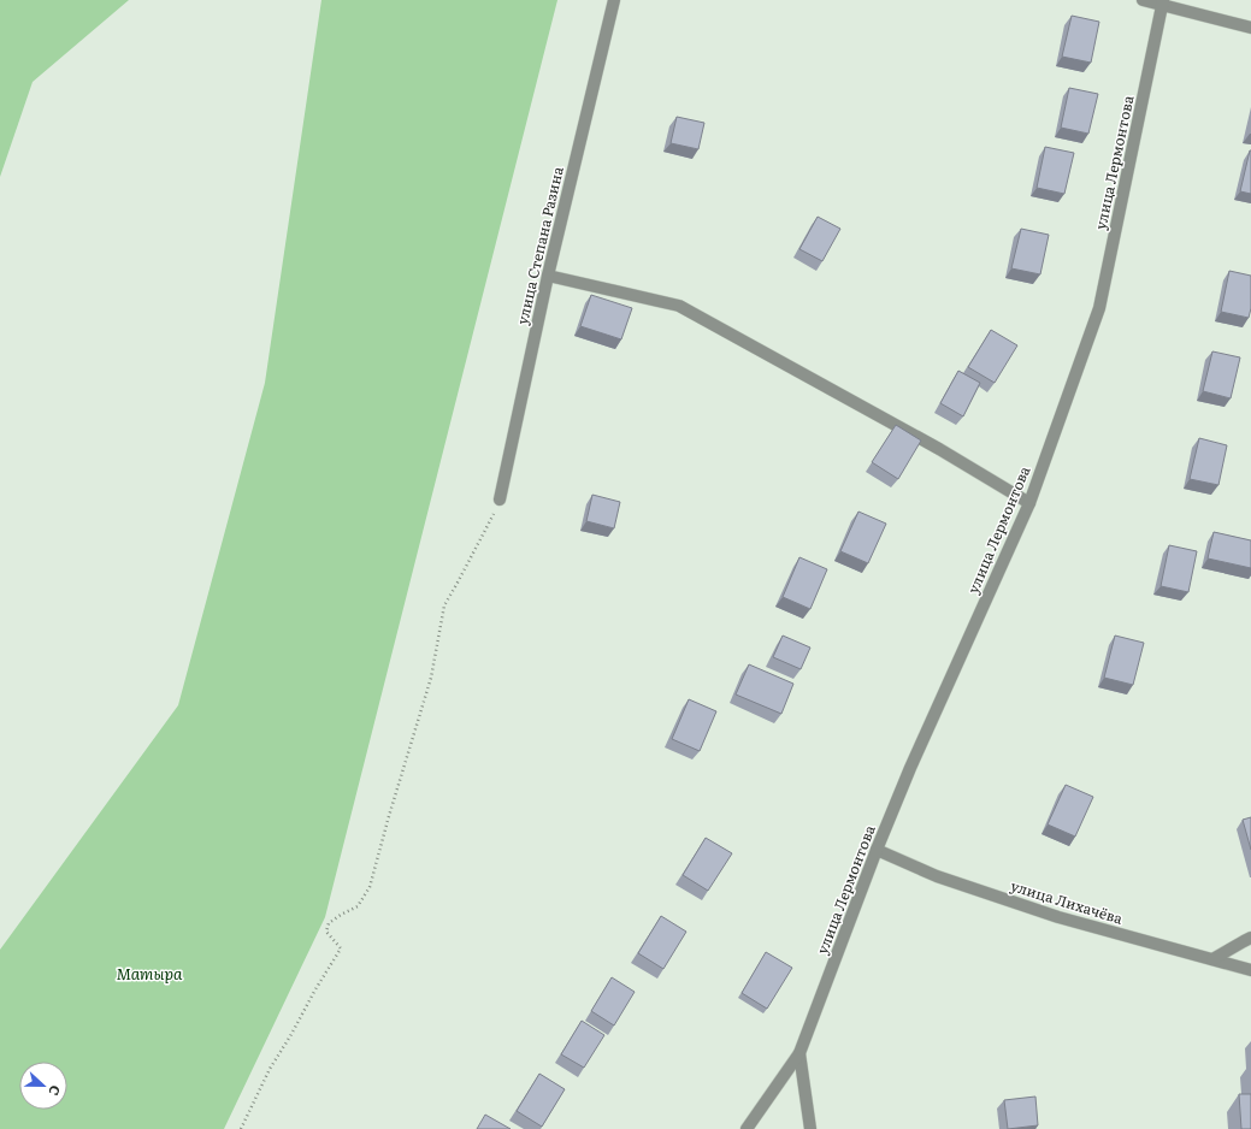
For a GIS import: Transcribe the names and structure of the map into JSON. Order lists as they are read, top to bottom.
{
  "streets": {
    "street": ["улица Лермонтова", "улица Степана Разина", "улица Лихачёва"]
  },
  "crossings": [
    ["улица Лермонтова", "улица Лихачёва"]
  ],
  "water": ["Матыра"],
  "north": "right"
}
